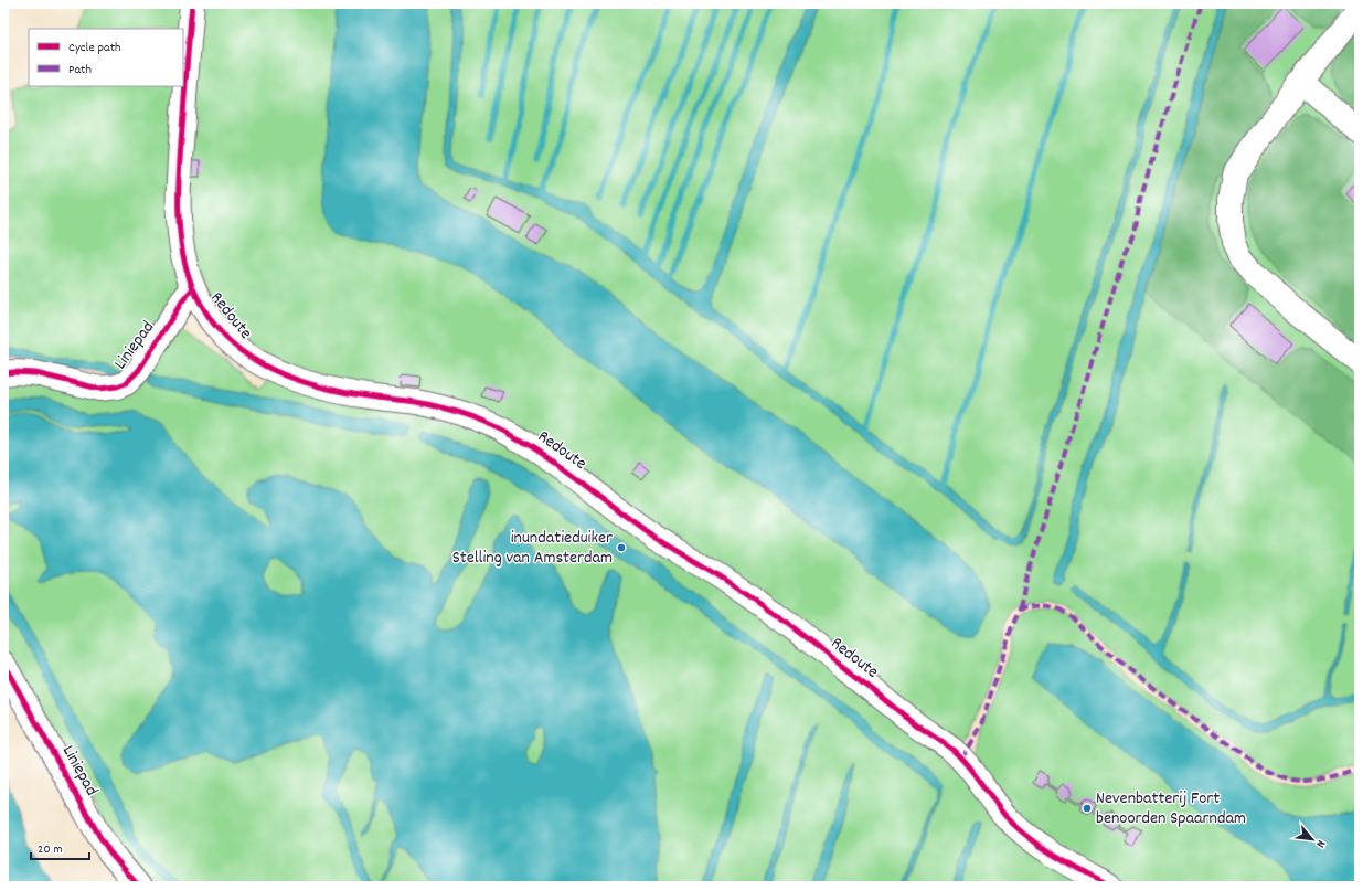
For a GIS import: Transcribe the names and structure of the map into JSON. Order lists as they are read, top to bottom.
{
  "streets": {
    "street": ["Redoute", "Liniepad"]
  },
  "crossings": [
    ["Redoute", "Liniepad"]
  ],
  "places": ["inundatieduiker Stelling van Amsterdam", "Nevenbatterij Fort benoorden Spaarndam"],
  "legend": ["Cycle path", "Path"],
  "scale_bar": "20 m",
  "north": "bottom right"
}
